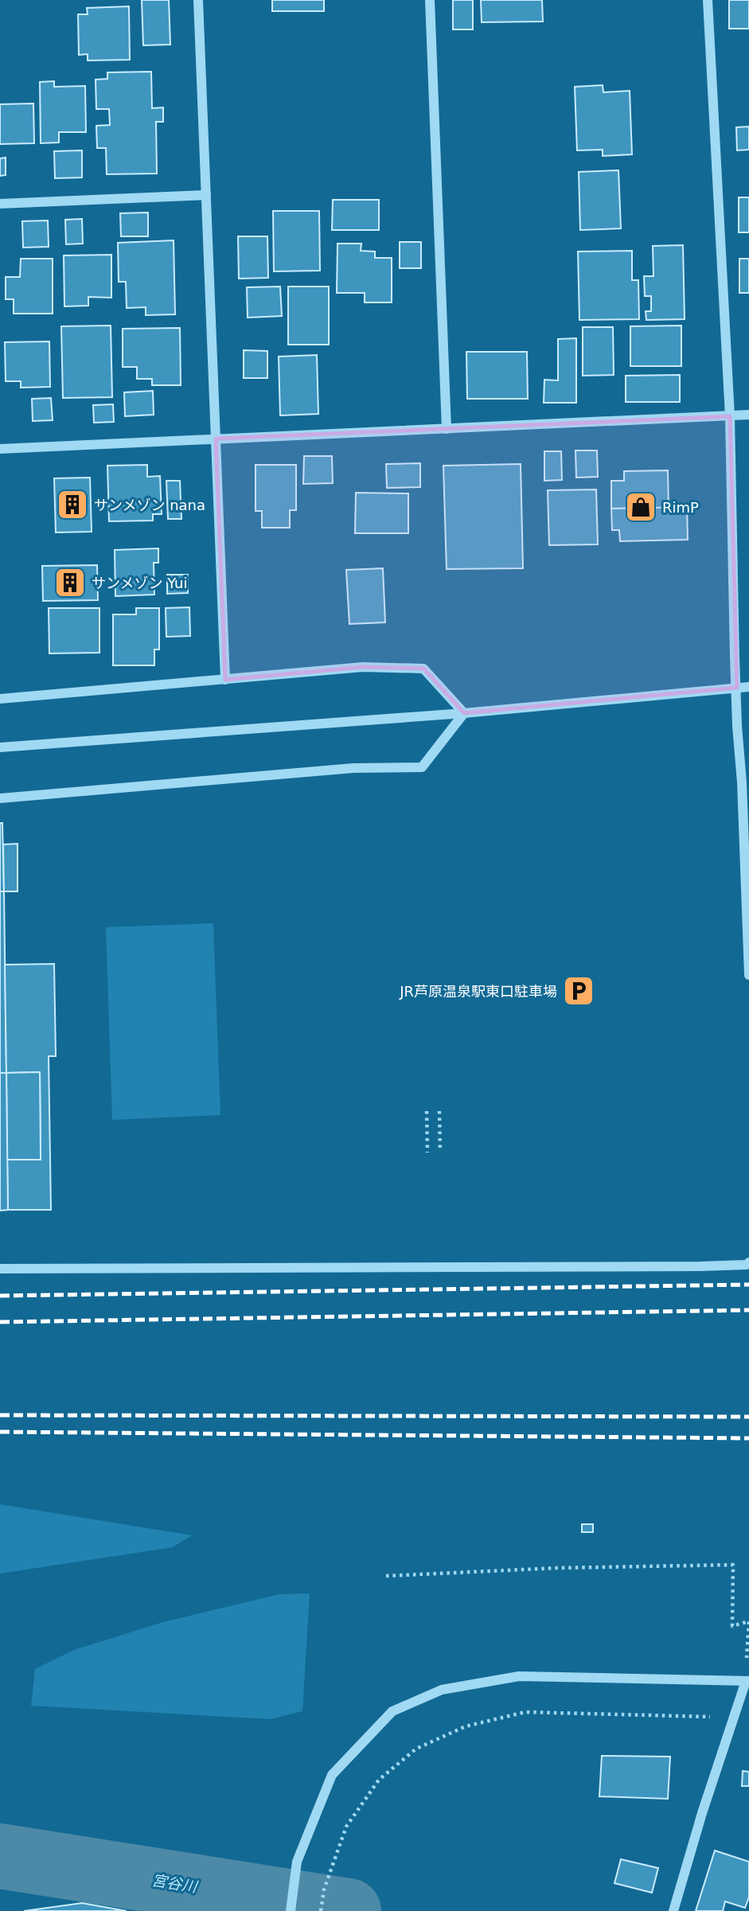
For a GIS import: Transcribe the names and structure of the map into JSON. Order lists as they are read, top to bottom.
{
  "water": ["宮谷川"],
  "places": {
    "building": ["サンメゾン nana", "サンメゾン Yui"],
    "shop": ["RimP"],
    "parking": ["JR芦原温泉駅東口駐車場"]
  }
}
